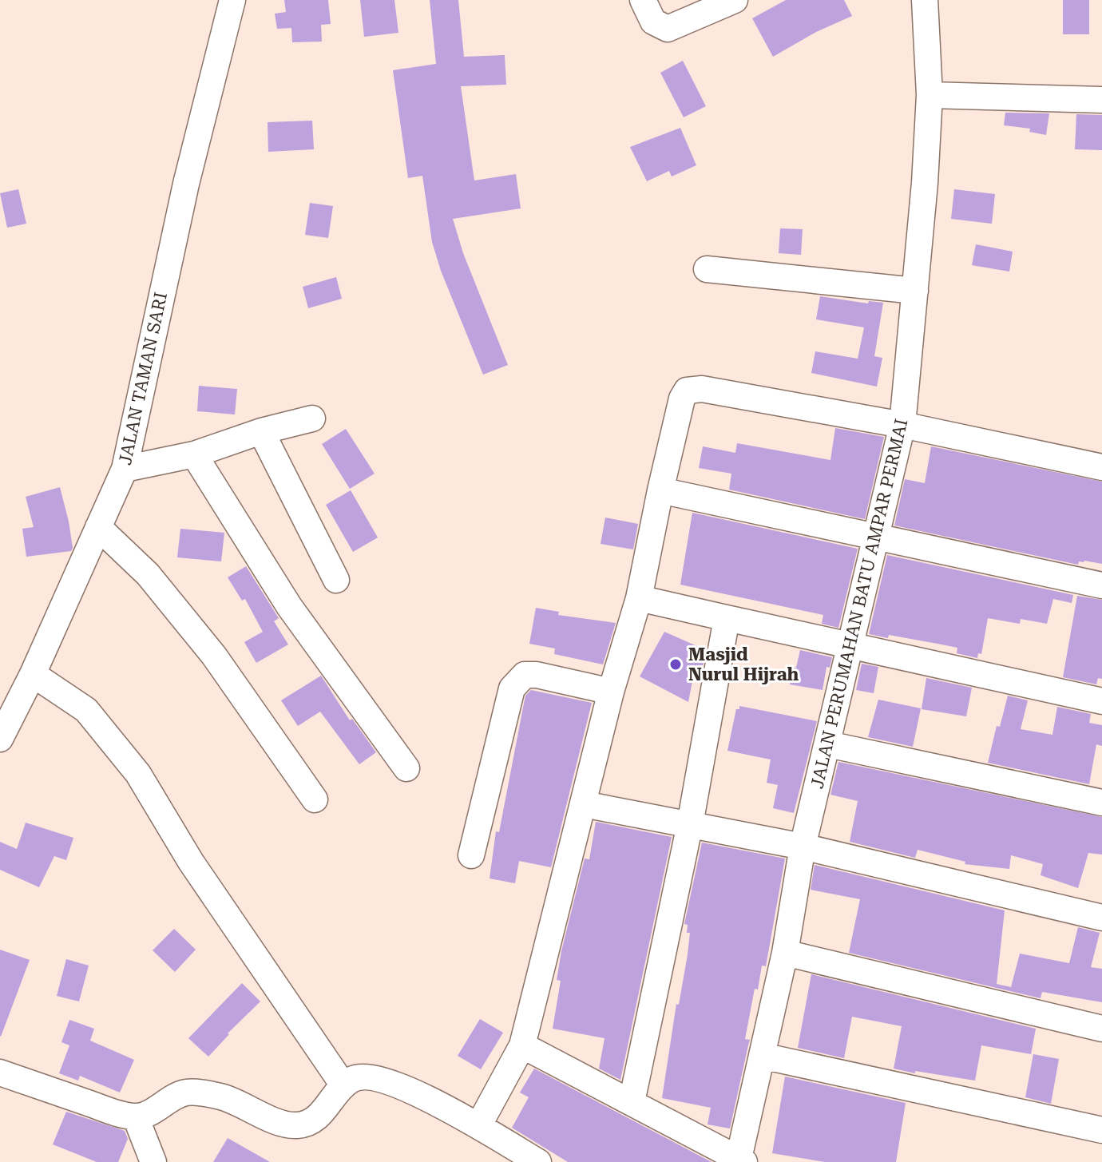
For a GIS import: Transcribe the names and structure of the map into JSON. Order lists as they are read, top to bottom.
{
  "streets": {
    "street": ["JALAN TAMAN SARI", "JALAN PERUMAHAN BATU AMPAR PERMAI"]
  },
  "places": ["Masjid Nurul Hijrah"]
}
